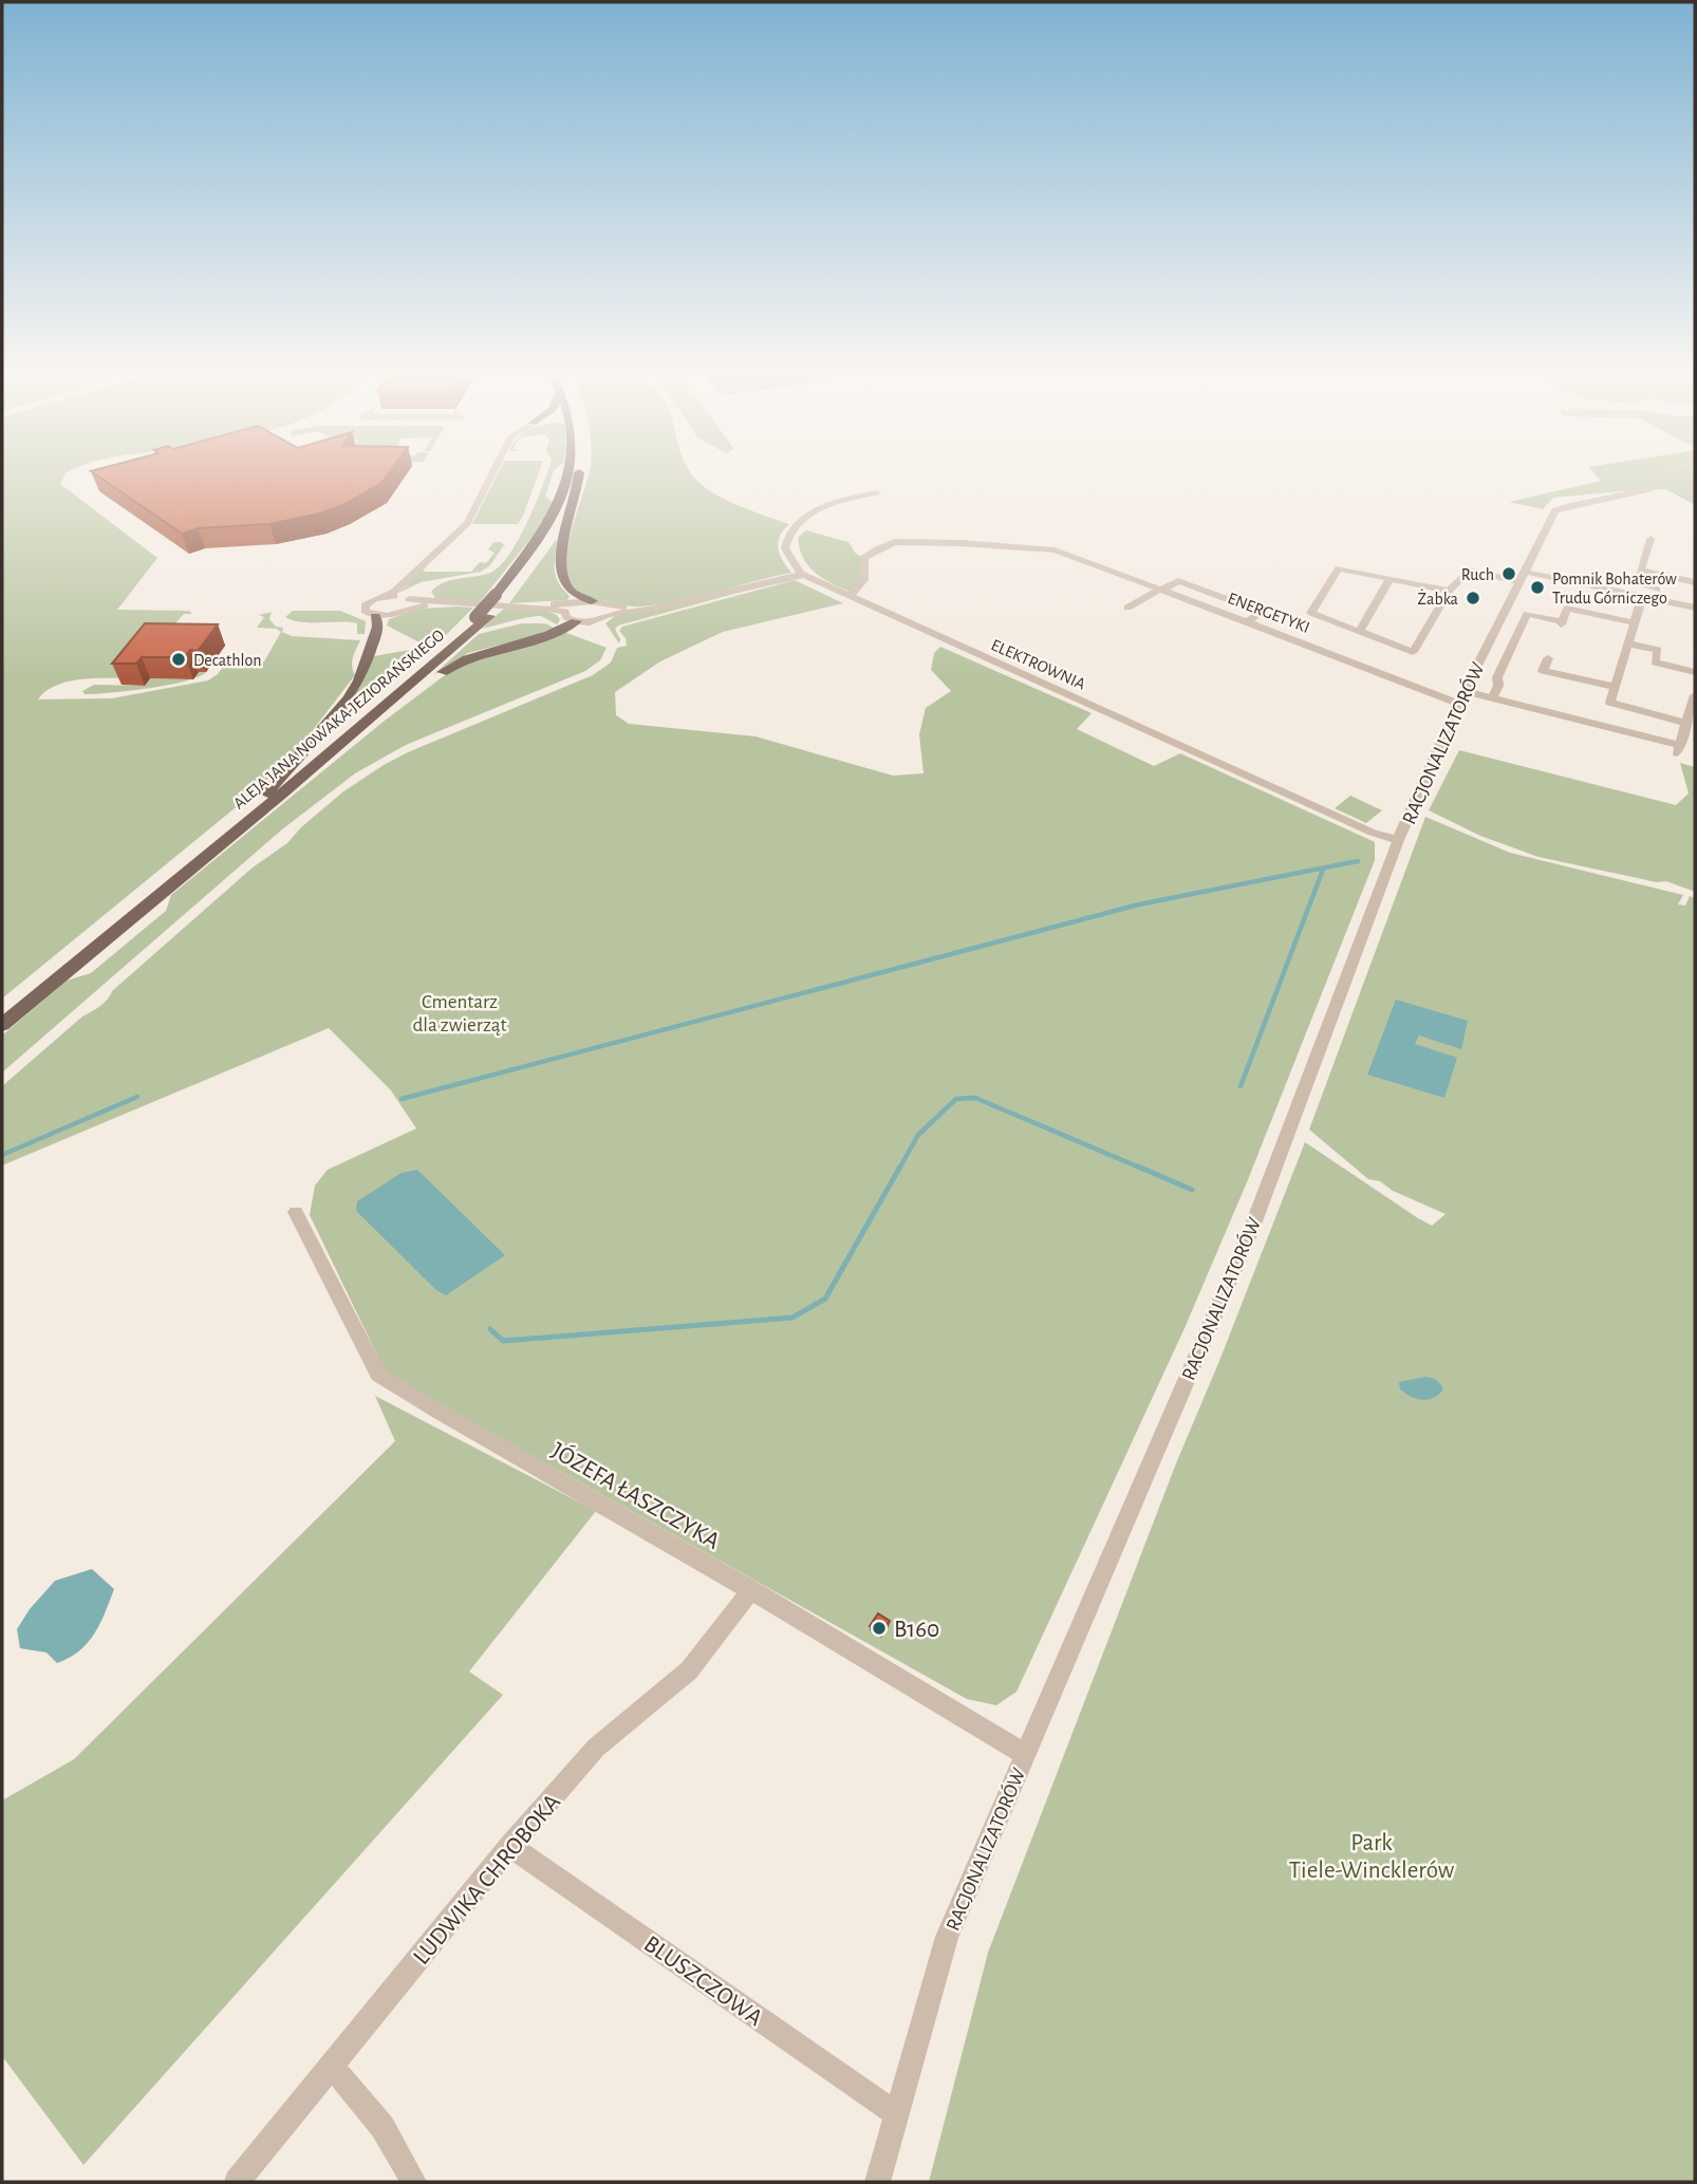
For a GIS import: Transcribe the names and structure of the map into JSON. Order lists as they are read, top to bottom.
{
  "streets": {
    "main road": ["ALEJA JANA NOWAKA-JEZIORAŃSKIEGO"],
    "street": [
      "ENERGETYKI",
      "ELEKTROWNIA",
      "RACJONALIZATORÓW",
      "JÓZEFA ŁASZCZYKA",
      "LUDWIKA CHROBOKA",
      "BLUSZCZOWA"
    ]
  },
  "crossings": [
    ["ENERGETYKI", "ELEKTROWNIA"],
    ["ENERGETYKI", "RACJONALIZATORÓW"],
    ["ELEKTROWNIA", "RACJONALIZATORÓW"],
    ["RACJONALIZATORÓW", "JÓZEFA ŁASZCZYKA"],
    ["RACJONALIZATORÓW", "BLUSZCZOWA"],
    ["JÓZEFA ŁASZCZYKA", "LUDWIKA CHROBOKA"],
    ["LUDWIKA CHROBOKA", "BLUSZCZOWA"]
  ],
  "parks": ["Cmentarz dla zwierząt", "Park Tiele-Wincklerów"],
  "places": [
    "Ruch",
    "Pomnik Bohaterów Trudu Górniczego",
    "Żabka",
    "Decathlon",
    "B160"
  ]
}
